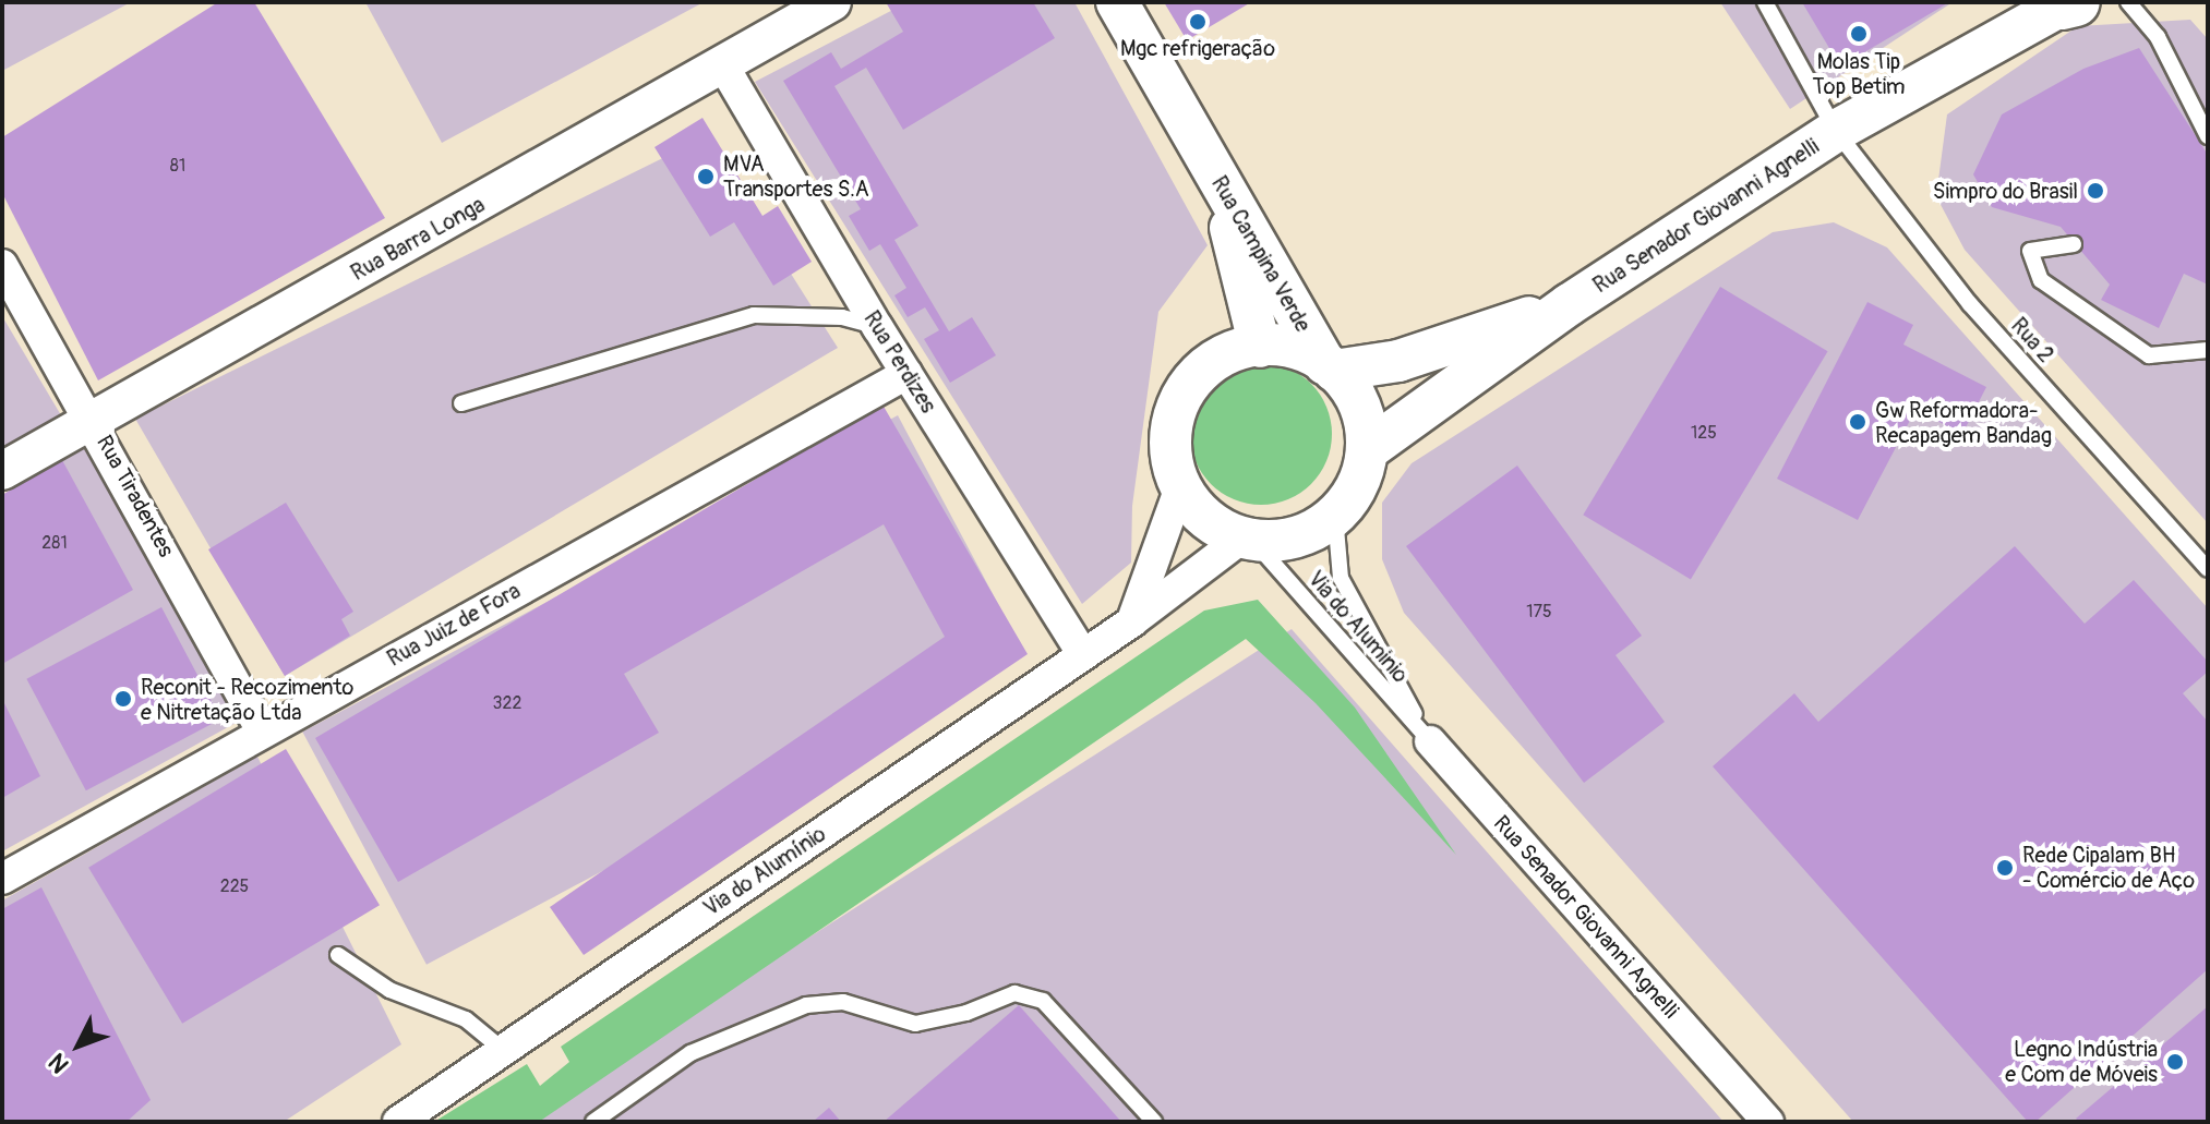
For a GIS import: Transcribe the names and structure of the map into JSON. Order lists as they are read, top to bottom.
{
  "streets": {
    "main road": ["Rua Senador Giovanni Agnelli", "Rua Campina Verde"],
    "street": [
      "Rua Barra Longa",
      "Rua Perdizes",
      "Rua Tiradentes",
      "Rua Juiz de Fora",
      "Via do Alumínio"
    ],
    "lane": ["Rua 2", "Via do Aluminio"]
  },
  "crossings": [
    ["Rua Senador Giovanni Agnelli", "Rua Campina Verde"],
    ["Rua Senador Giovanni Agnelli", "Rua 2"],
    ["Rua Senador Giovanni Agnelli", "Via do Aluminio"],
    ["Rua Senador Giovanni Agnelli", "Via do Alumínio"],
    ["Rua Barra Longa", "Rua Perdizes"],
    ["Rua Barra Longa", "Rua Tiradentes"],
    ["Rua Campina Verde", "Via do Aluminio"],
    ["Rua Campina Verde", "Via do Alumínio"],
    ["Rua Perdizes", "Rua Juiz de Fora"],
    ["Rua Perdizes", "Via do Alumínio"],
    ["Rua Tiradentes", "Rua Juiz de Fora"],
    ["Via do Aluminio", "Via do Alumínio"]
  ],
  "places": [
    "Mgc refrigeração",
    "Molas Tip Top Betim",
    "MVA Transportes S.A",
    "Simpro do Brasil",
    "Gw Reformadora- Recapagem Bandag",
    "Reconit - Recozimento e Nitretação Ltda",
    "Rede Cipalam BH - Comércio de Aço",
    "Legno Indústria e Com de Móveis"
  ],
  "house_numbers": [
    "81",
    "125",
    "281",
    "175",
    "322",
    "225"
  ],
  "north": "bottom left"
}
